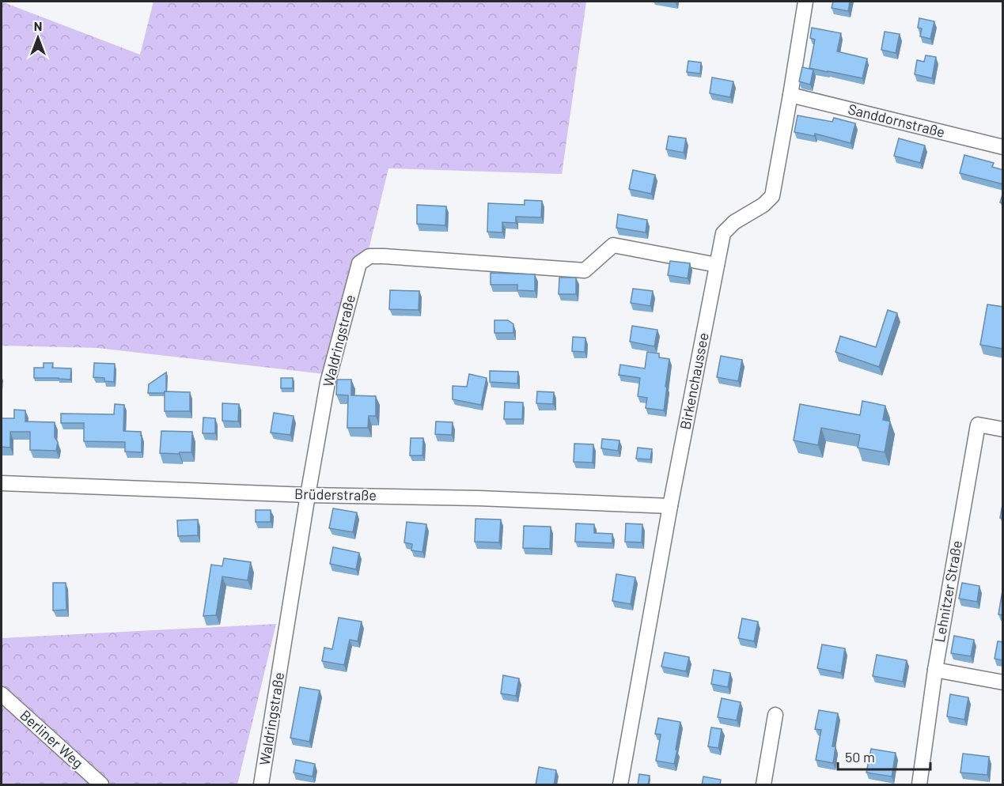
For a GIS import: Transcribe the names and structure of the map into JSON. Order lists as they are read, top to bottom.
{
  "streets": {
    "street": [
      "Sanddornstraße",
      "Waldringstraße",
      "Birkenchaussee",
      "Brüderstraße",
      "Lehnitzer Straße",
      "Berliner Weg"
    ]
  },
  "crossings": [
    ["Sanddornstraße", "Birkenchaussee"],
    ["Waldringstraße", "Birkenchaussee"],
    ["Waldringstraße", "Brüderstraße"],
    ["Birkenchaussee", "Brüderstraße"]
  ],
  "scale_bar": "50 m",
  "north": "top"
}
